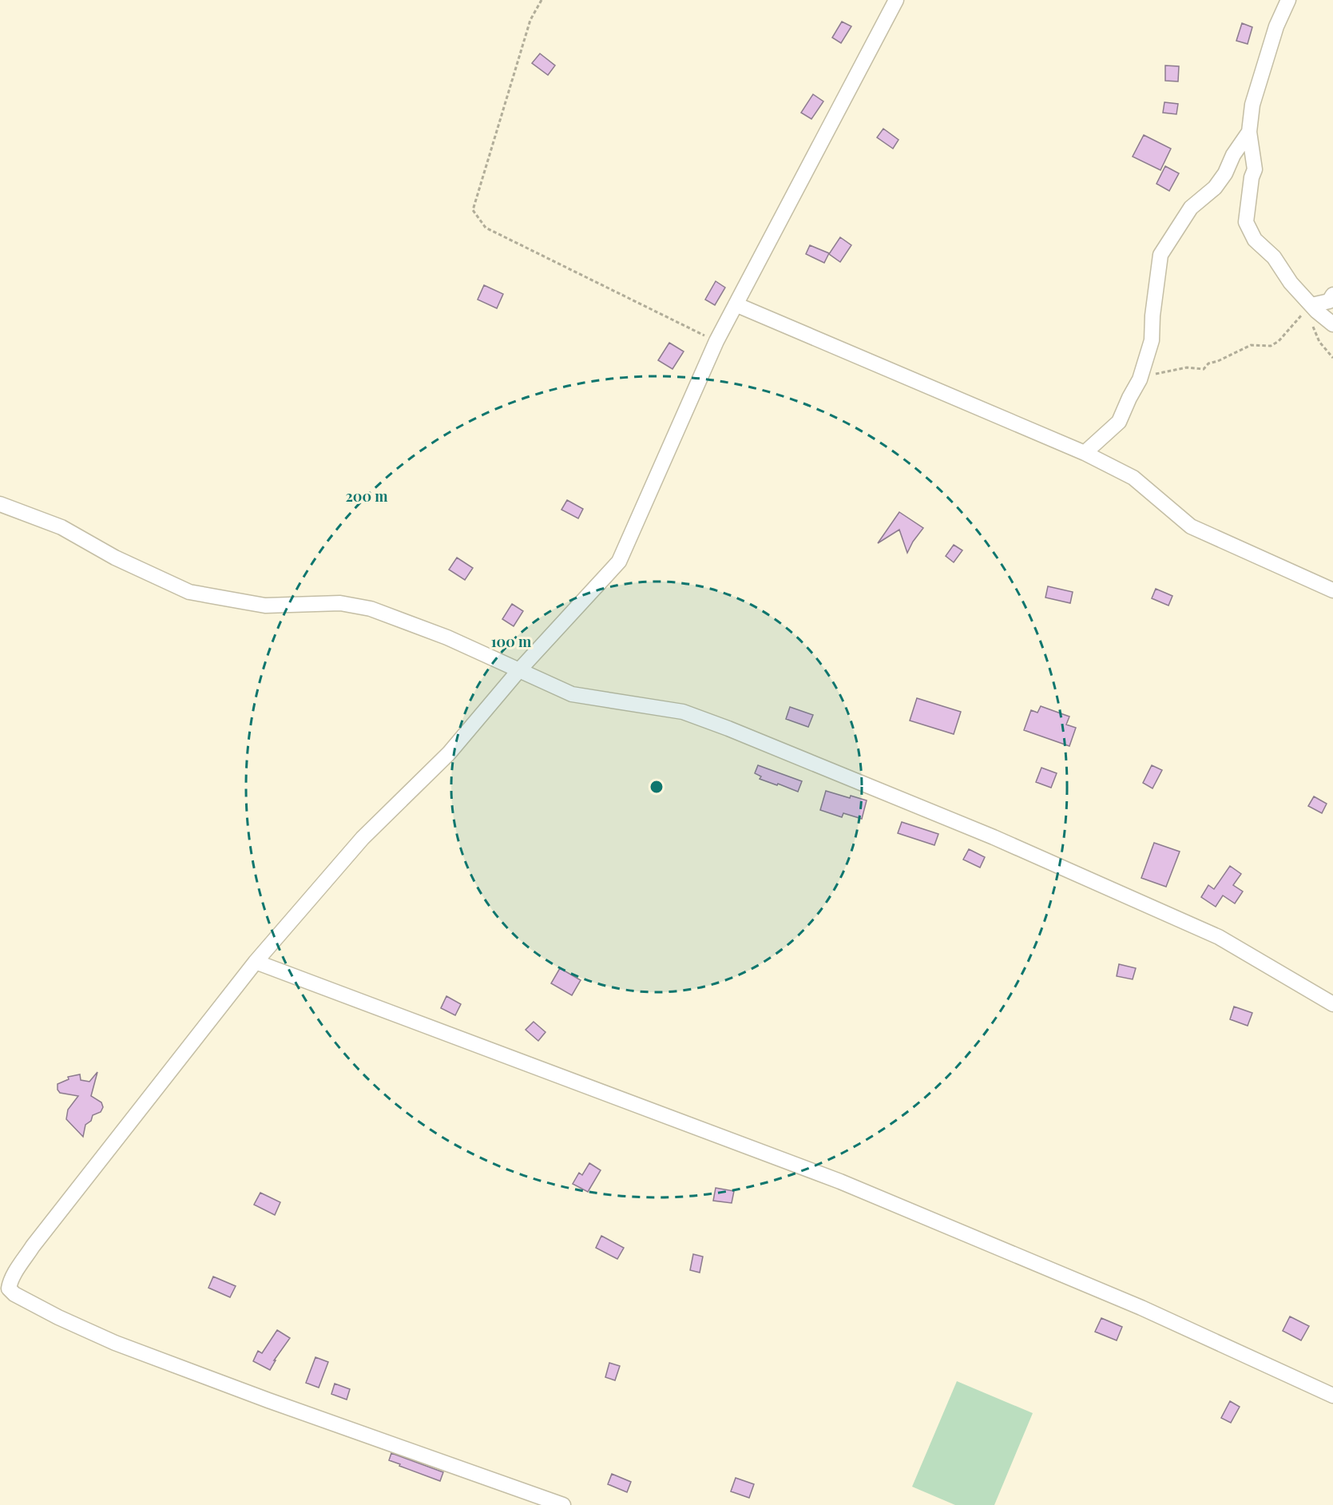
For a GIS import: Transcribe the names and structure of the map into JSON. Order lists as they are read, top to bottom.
{
  "rings": ["200 m", "100 m"]
}
